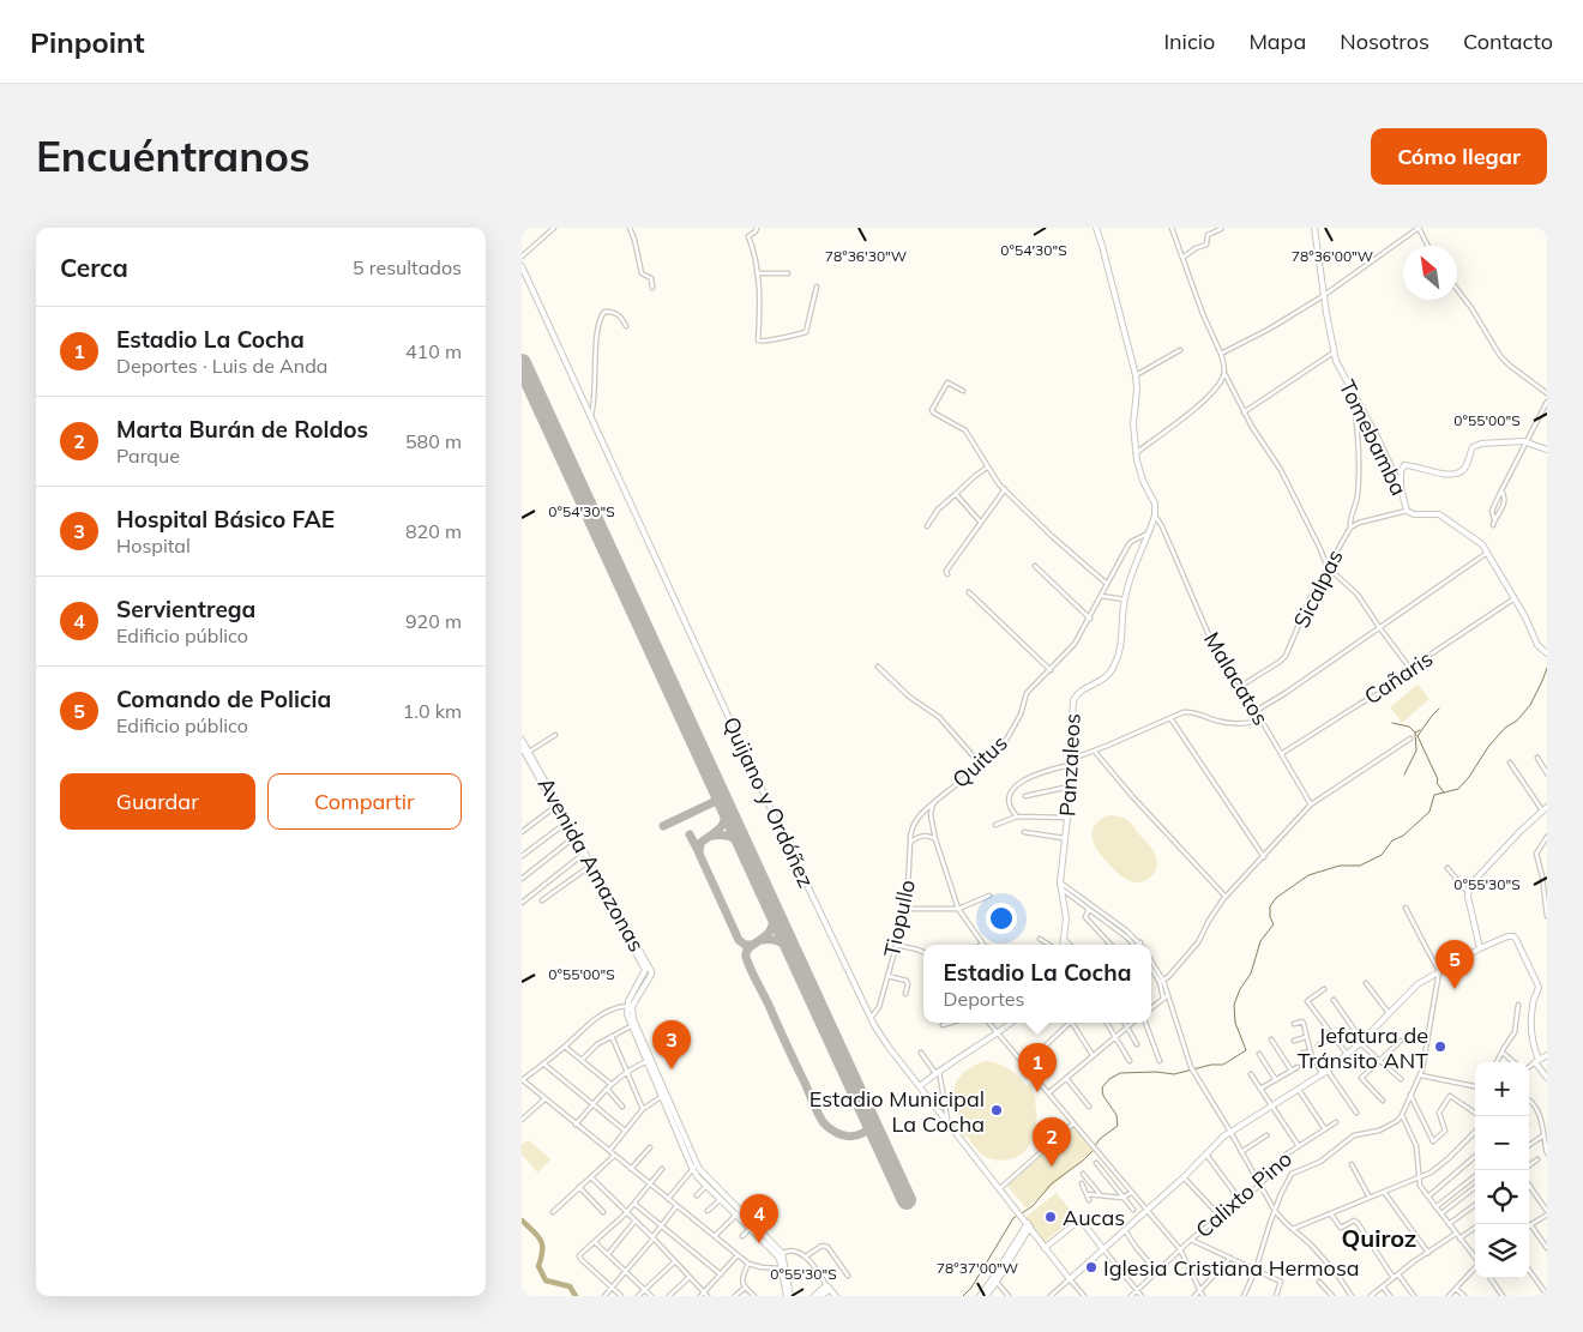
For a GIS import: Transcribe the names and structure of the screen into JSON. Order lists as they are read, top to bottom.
{
  "streets": {
    "street": [
      "Tomebamba",
      "Sicalpas",
      "Cañaris",
      "Malacatos",
      "Quitus",
      "Panzaleos",
      "Quijano y Ordóñez",
      "Avenida Amazonas",
      "Tiopullo",
      "Calixto Pino"
    ]
  },
  "crossings": [
    ["Tomebamba", "Sicalpas"],
    ["Tomebamba", "Cañaris"],
    ["Sicalpas", "Malacatos"],
    ["Cañaris", "Malacatos"],
    ["Malacatos", "Panzaleos"],
    ["Quitus", "Panzaleos"],
    ["Quitus", "Tiopullo"],
    ["Quijano y Ordóñez", "Tiopullo"]
  ],
  "districts": ["Quiroz"],
  "places": [
    "Jefatura de Tránsito ANT",
    "Estadio Municipal La Cocha",
    "Aucas",
    "Iglesia Cristiana Hermosa"
  ],
  "north": "top left",
  "page": {
    "header": "Pinpoint",
    "nav": [
      "Inicio",
      "Mapa",
      "Nosotros",
      "Contacto"
    ],
    "buttons": [
      "Cómo llegar",
      ["Guardar", "Compartir"]
    ],
    "title": "Encuéntranos",
    "heading": ["Cerca", "5 resultados"],
    "list": [
      {
        "mark": "1",
        "name": "Estadio La Cocha",
        "note": "Deportes · Luis de Anda",
        "value": "410 m"
      },
      {
        "mark": "2",
        "name": "Marta Burán de Roldos",
        "note": "Parque",
        "value": "580 m"
      },
      {
        "mark": "3",
        "name": "Hospital Básico FAE",
        "note": "Hospital",
        "value": "820 m"
      },
      {
        "mark": "4",
        "name": "Servientrega",
        "note": "Edificio público",
        "value": "920 m"
      },
      {
        "mark": "5",
        "name": "Comando de Policia",
        "note": "Edificio público",
        "value": "1.0 km"
      }
    ],
    "pins": [
      "5",
      "3",
      "1",
      "2",
      "4"
    ],
    "popup": ["Estadio La Cocha", "Deportes"],
    "map_buttons": ["+", "−"]
  },
  "coordinates": [
    "0°54'30\"S",
    "78°36'30\"W",
    "78°36'00\"W",
    "0°55'00\"S",
    "0°55'30\"S",
    "78°37'00\"W"
  ]
}
